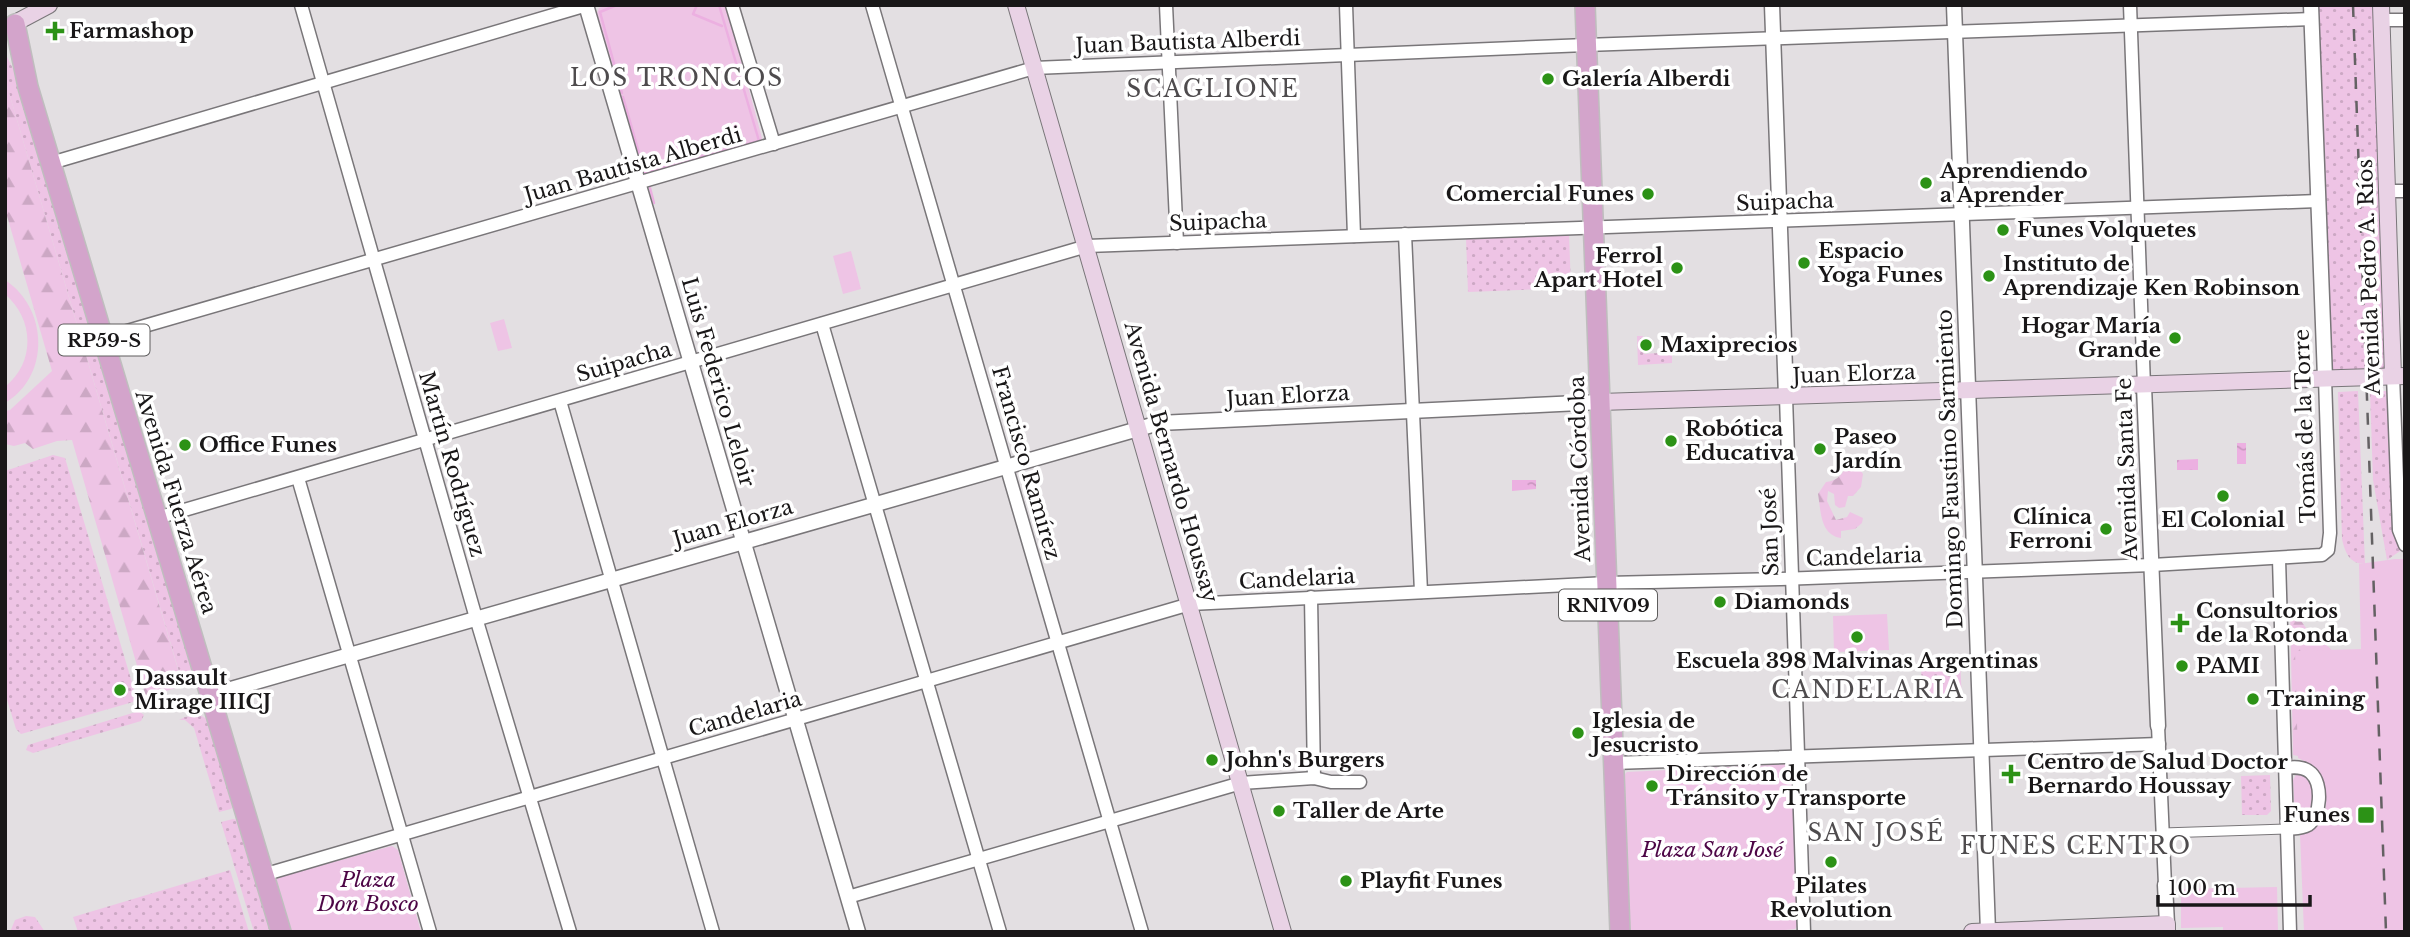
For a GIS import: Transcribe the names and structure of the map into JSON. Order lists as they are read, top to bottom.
{
  "streets": {
    "main road": [
      "Avenida Pedro A. Ríos",
      "RP59-S",
      "Juan Elorza",
      "Avenida Bernardo Houssay",
      "Avenida Córdoba",
      "Avenida Fuerza Aérea",
      "RN1V09"
    ],
    "street": [
      "Juan Bautista Alberdi",
      "Suipacha",
      "Luis Federico Leloir",
      "Tomás de la Torre",
      "Francisco Ramírez",
      "Martín Rodríguez",
      "Domingo Faustino Sarmiento",
      "Avenida Santa Fe",
      "San José",
      "Candelaria"
    ]
  },
  "crossings": [
    ["Juan Bautista Alberdi", "Luis Federico Leloir"],
    ["Juan Bautista Alberdi", "Tomás de la Torre"],
    ["Juan Bautista Alberdi", "Avenida Bernardo Houssay"],
    ["Juan Bautista Alberdi", "Francisco Ramírez"],
    ["Juan Bautista Alberdi", "Martín Rodríguez"],
    ["Juan Bautista Alberdi", "Avenida Córdoba"],
    ["Juan Bautista Alberdi", "Domingo Faustino Sarmiento"],
    ["Juan Bautista Alberdi", "Avenida Santa Fe"],
    ["Juan Bautista Alberdi", "Avenida Fuerza Aérea"],
    ["Juan Bautista Alberdi", "San José"],
    ["Suipacha", "Luis Federico Leloir"],
    ["Suipacha", "Tomás de la Torre"],
    ["Suipacha", "Avenida Bernardo Houssay"],
    ["Suipacha", "Francisco Ramírez"],
    ["Suipacha", "Martín Rodríguez"],
    ["Suipacha", "Avenida Córdoba"],
    ["Suipacha", "Domingo Faustino Sarmiento"],
    ["Suipacha", "Avenida Santa Fe"],
    ["Suipacha", "Avenida Fuerza Aérea"],
    ["Suipacha", "San José"],
    ["Avenida Pedro A. Ríos", "Juan Elorza"],
    ["Juan Elorza", "Luis Federico Leloir"],
    ["Juan Elorza", "Tomás de la Torre"],
    ["Juan Elorza", "Avenida Bernardo Houssay"],
    ["Juan Elorza", "Francisco Ramírez"],
    ["Juan Elorza", "Martín Rodríguez"],
    ["Juan Elorza", "Avenida Córdoba"],
    ["Juan Elorza", "Domingo Faustino Sarmiento"],
    ["Juan Elorza", "Avenida Santa Fe"],
    ["Juan Elorza", "Avenida Fuerza Aérea"],
    ["Juan Elorza", "San José"],
    ["Luis Federico Leloir", "Candelaria"],
    ["Tomás de la Torre", "Candelaria"],
    ["Avenida Bernardo Houssay", "Candelaria"],
    ["Francisco Ramírez", "Candelaria"],
    ["Martín Rodríguez", "Candelaria"],
    ["Avenida Córdoba", "Candelaria"],
    ["Domingo Faustino Sarmiento", "Candelaria"],
    ["Avenida Santa Fe", "Candelaria"],
    ["Avenida Fuerza Aérea", "Candelaria"],
    ["San José", "Candelaria"]
  ],
  "districts": [
    "LOS TRONCOS",
    "SCAGLIONE",
    "CANDELARIA",
    "SAN JOSÉ",
    "FUNES CENTRO"
  ],
  "parks": ["Plaza San José", "Plaza Don Bosco"],
  "places": {
    "health": ["Farmashop", "Consultorios de la Rotonda", "Centro de Salud Doctor Bernardo Houssay"],
    "other": [
      "Galería Alberdi",
      "Aprendiendo a Aprender",
      "Comercial Funes",
      "Funes Volquetes",
      "Espacio Yoga Funes",
      "Ferrol Apart Hotel",
      "Instituto de Aprendizaje Ken Robinson",
      "Hogar María Grande",
      "Maxiprecios",
      "Robótica Educativa",
      "Office Funes",
      "Paseo Jardín",
      "El Colonial",
      "Clínica Ferroni",
      "Diamonds",
      "Escuela 398 Malvinas Argentinas",
      "PAMI",
      "Dassault Mirage IIICJ",
      "Training",
      "Iglesia de Jesucristo",
      "John's Burgers",
      "Dirección de Tránsito y Transporte",
      "Taller de Arte",
      "Pilates Revolution",
      "Playfit Funes"
    ],
    "transit": ["Funes"]
  },
  "scale_bar": "100 m"
}
